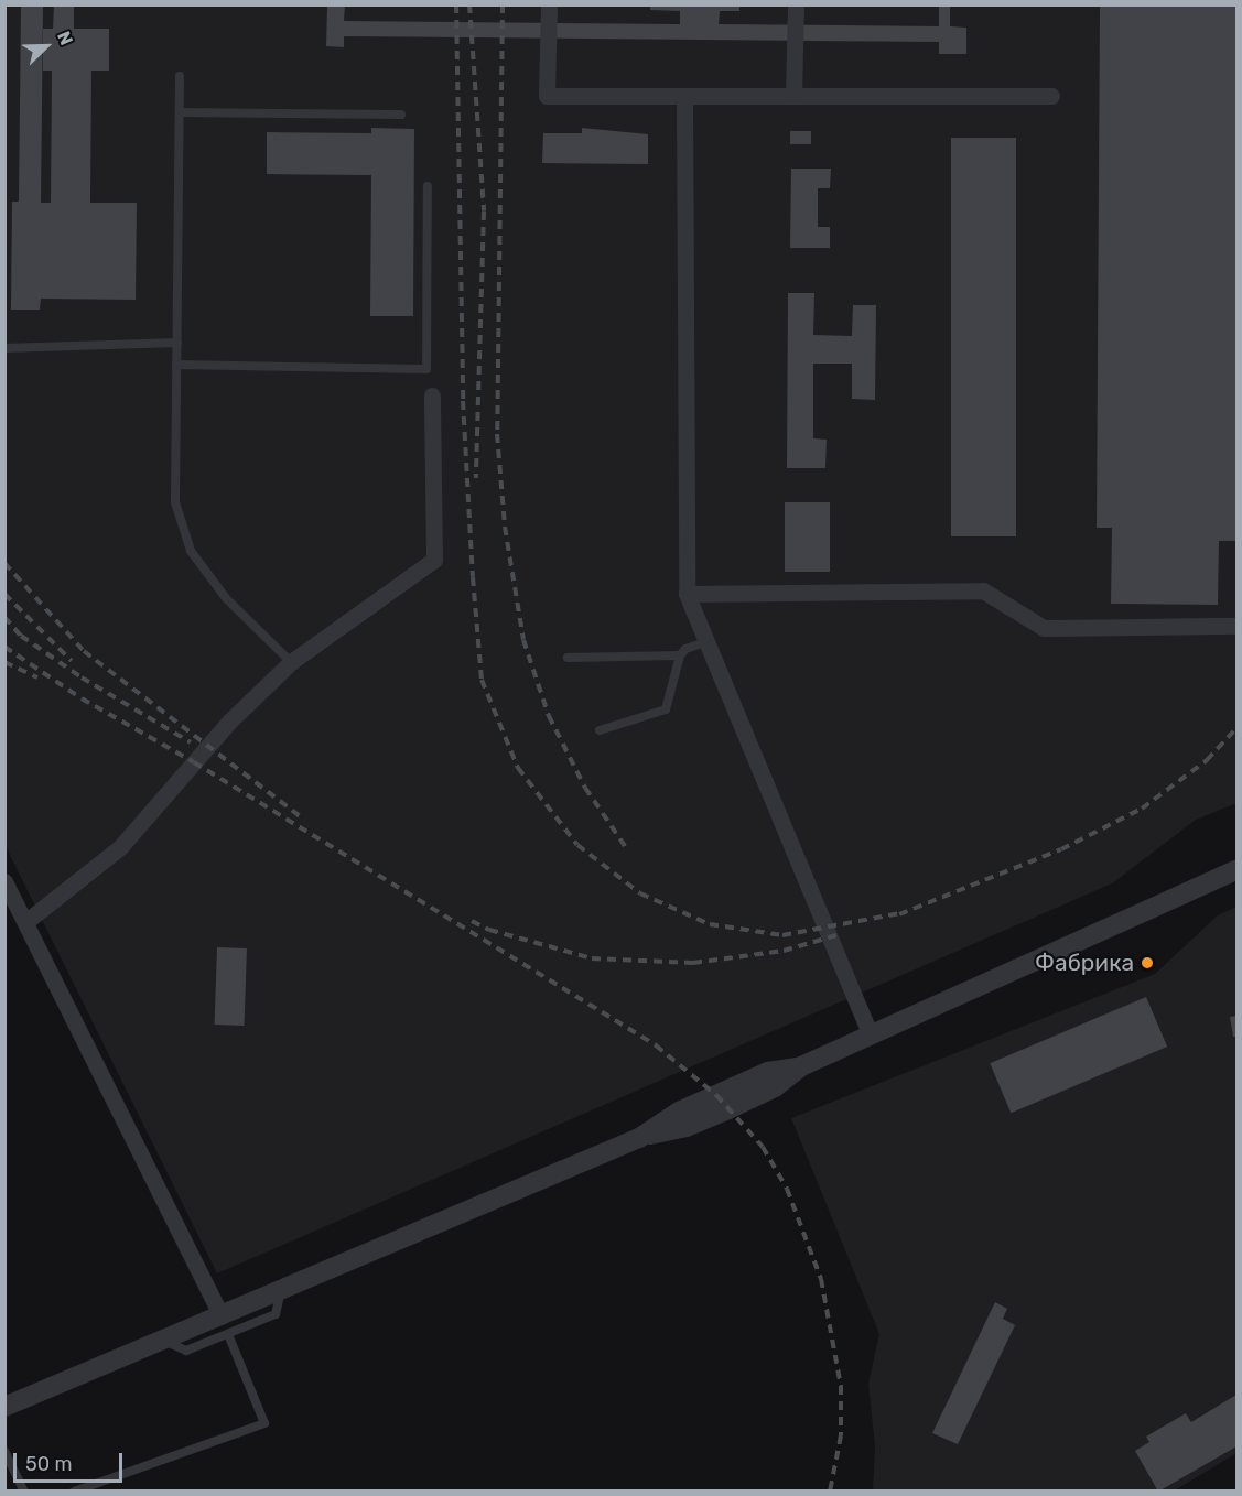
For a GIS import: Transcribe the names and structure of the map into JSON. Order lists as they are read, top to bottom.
{
  "places": ["Фабрика"],
  "scale_bar": "50 m",
  "north": "top right"
}
